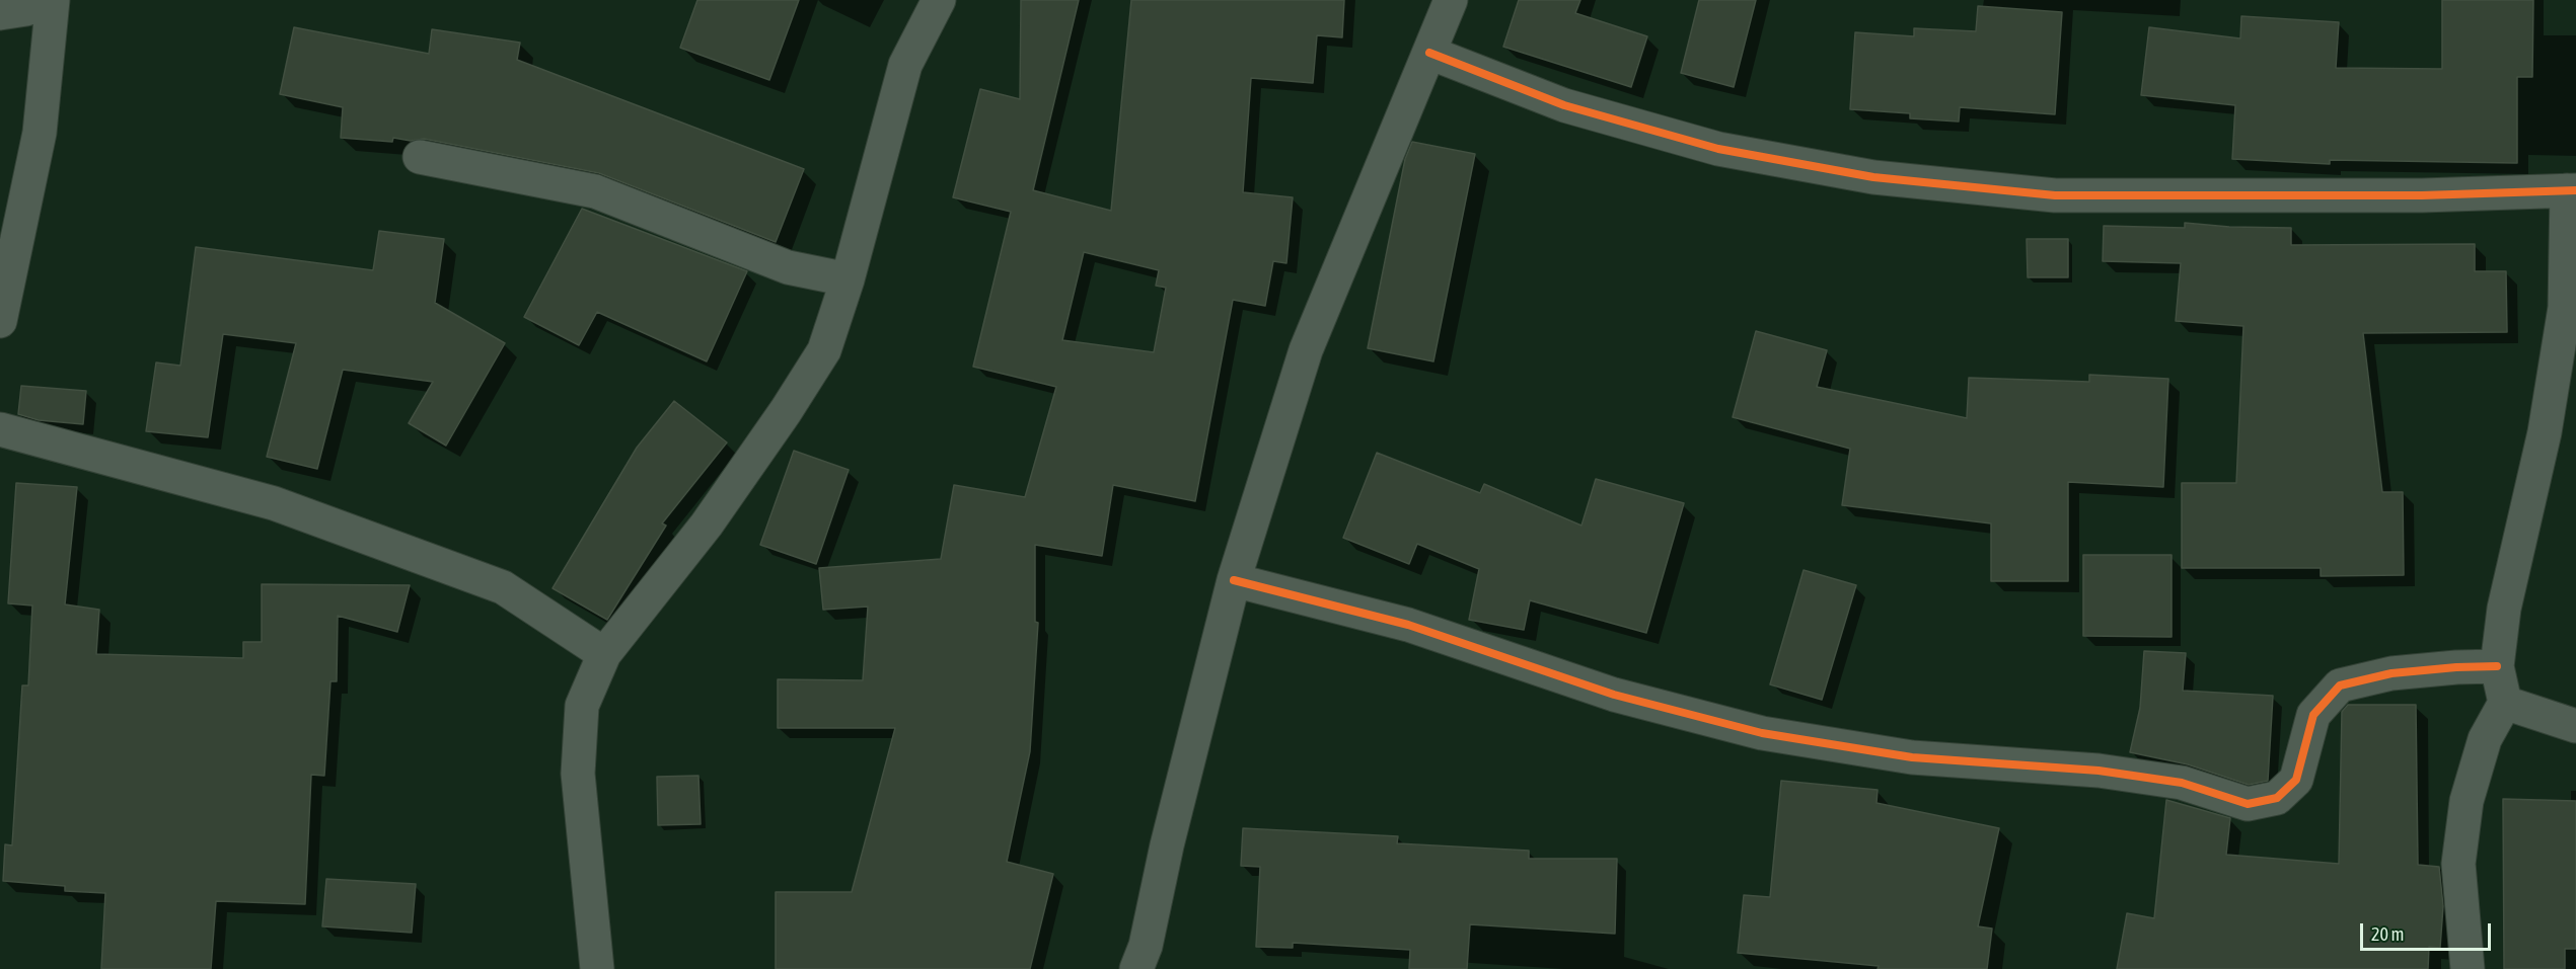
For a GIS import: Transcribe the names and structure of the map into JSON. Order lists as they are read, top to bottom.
{
  "scale_bar": "20 m"
}
